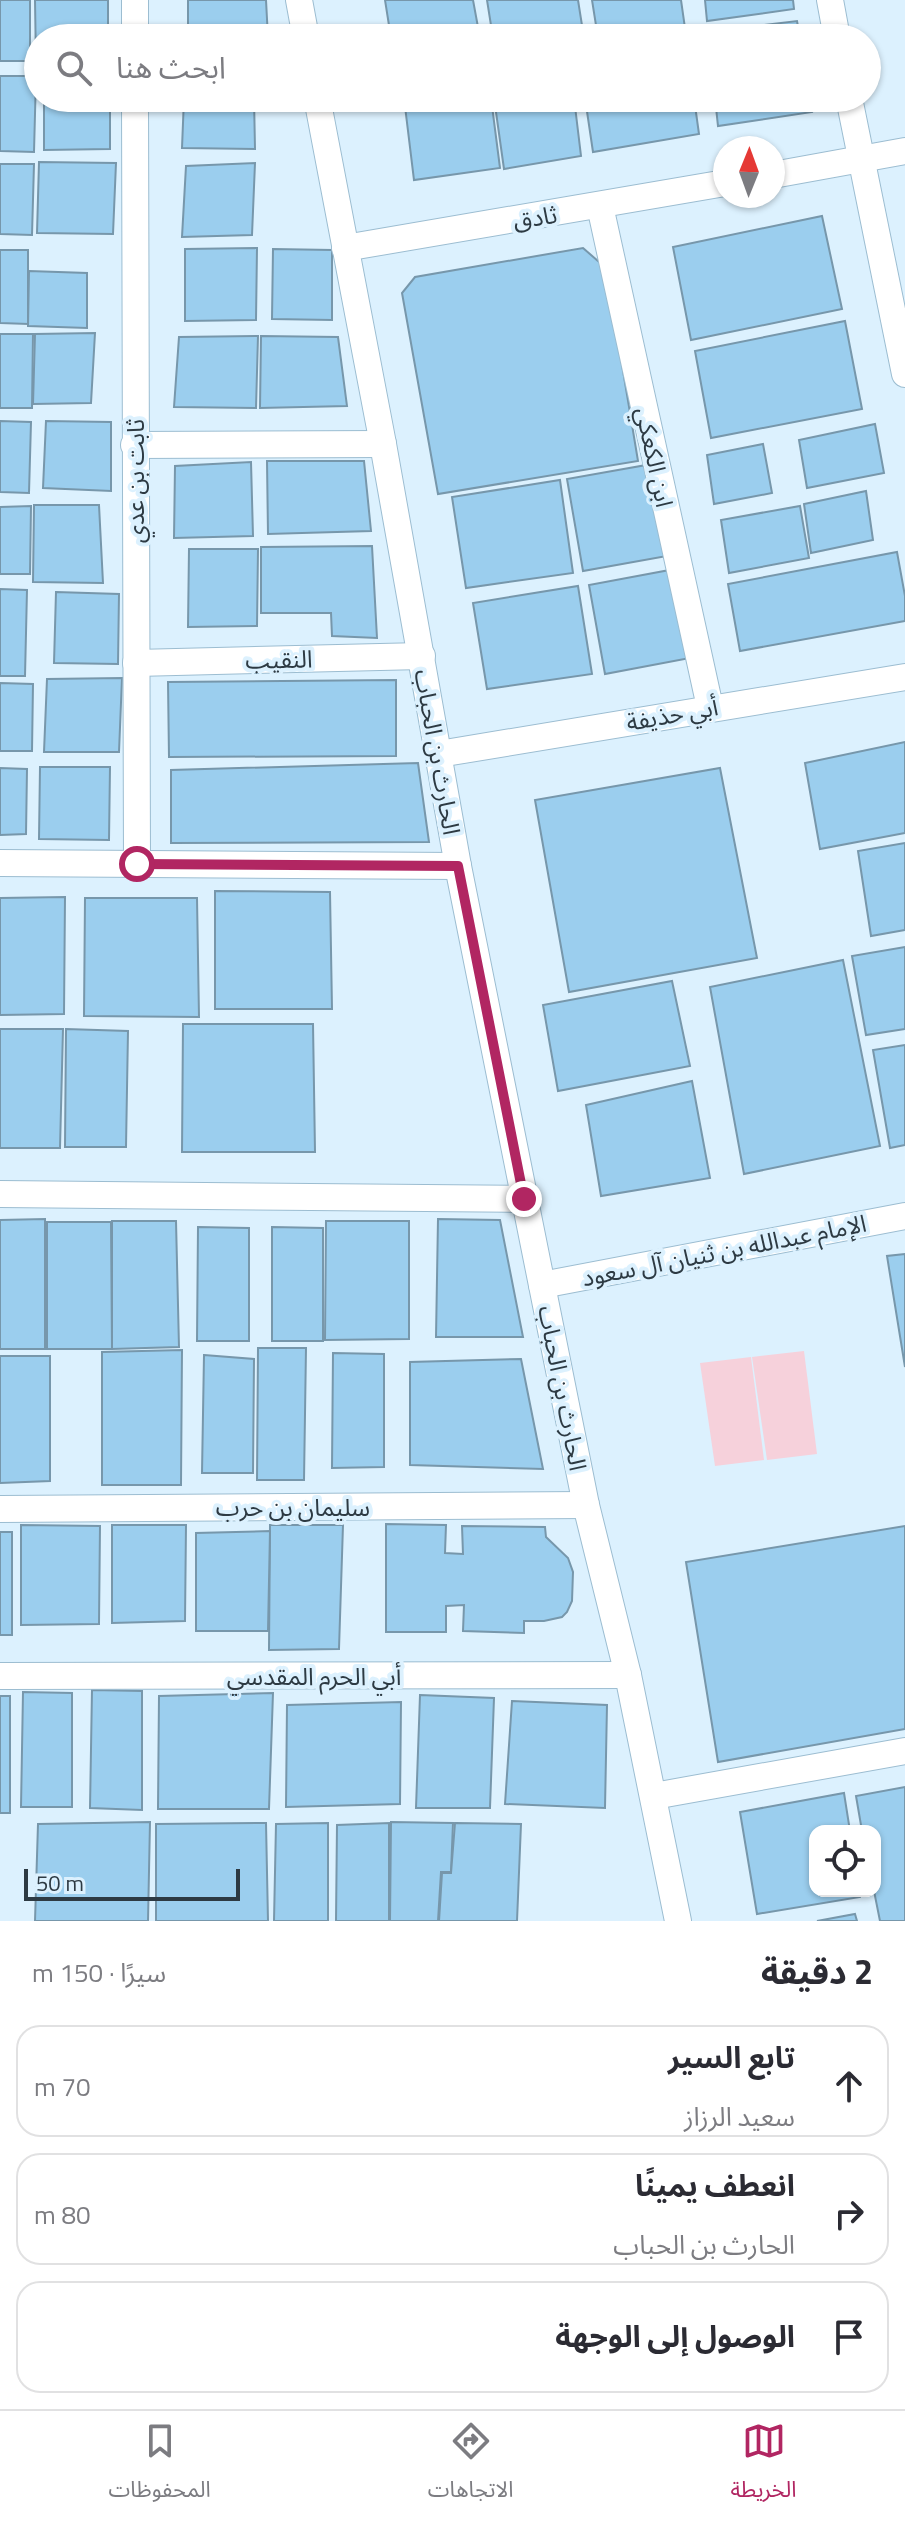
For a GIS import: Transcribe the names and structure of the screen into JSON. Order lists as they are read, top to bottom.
{
  "streets": {
    "street": [
      "ثادق",
      "ابن الكعكي",
      "ثابت بن عدي",
      "النقيب",
      "أبي حذيفة",
      "الحارث بن الحباب",
      "الإمام عبدالله بن ثنيان آل سعود",
      "سليمان بن حرب",
      "أبي الحرم المقدسي"
    ]
  },
  "crossings": [
    ["ثادق", "ابن الكعكي"],
    ["ثادق", "الحارث بن الحباب"],
    ["ابن الكعكي", "أبي حذيفة"],
    ["ثابت بن عدي", "النقيب"],
    ["النقيب", "الحارث بن الحباب"],
    ["أبي حذيفة", "الحارث بن الحباب"],
    ["الحارث بن الحباب", "الإمام عبدالله بن ثنيان آل سعود"],
    ["الحارث بن الحباب", "سليمان بن حرب"],
    ["الحارث بن الحباب", "أبي الحرم المقدسي"]
  ],
  "scale_bar": "50 m",
  "north": "top",
  "page": {
    "search": "ابحث هنا",
    "scale": "50 m",
    "heading": ["2 دقيقة", "سيرًا · 150 m"],
    "list": [
      ["تابع السير", "سعيد الرزاز", "70 m"],
      ["انعطف يمينًا", "الحارث بن الحباب", "80 m"],
      "الوصول إلى الوجهة"
    ],
    "nav": ["الخريطة", "الاتجاهات", "المحفوظات"]
  }
}
